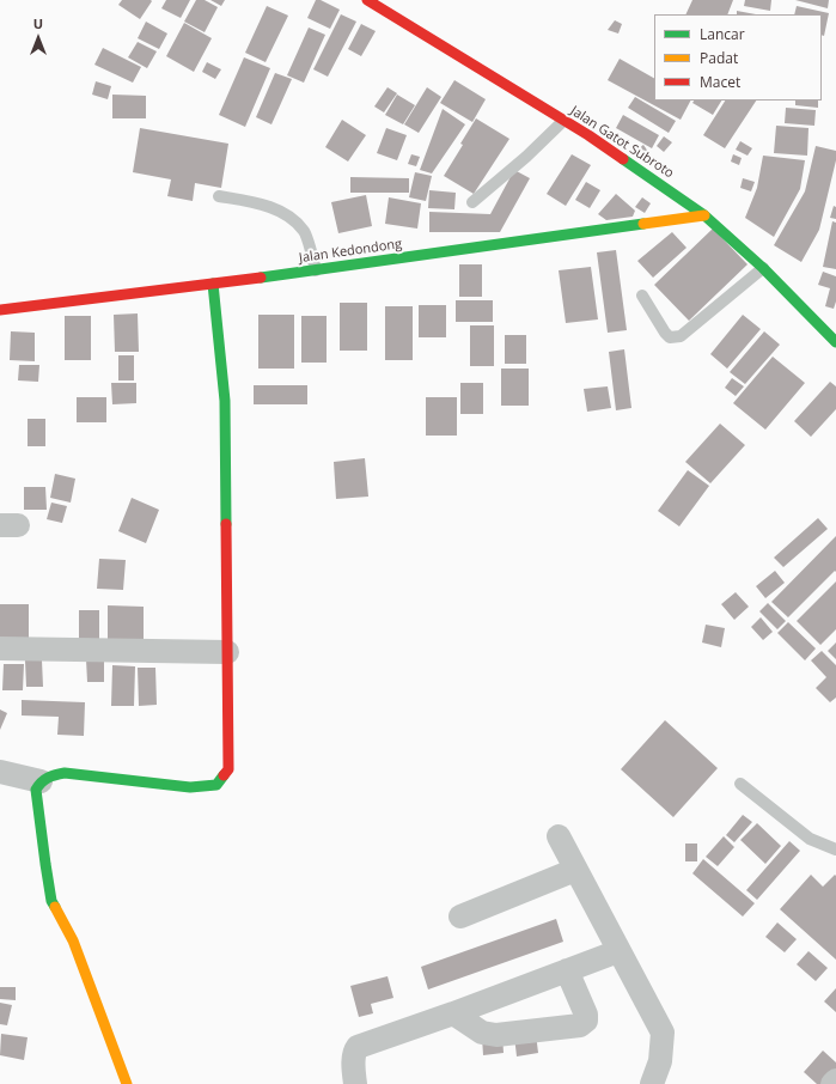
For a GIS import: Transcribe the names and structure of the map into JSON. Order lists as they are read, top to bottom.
{
  "streets": {
    "street": ["Jalan Gatot Subroto", "Jalan Kedondong"]
  },
  "crossings": [
    ["Jalan Gatot Subroto", "Jalan Kedondong"]
  ],
  "legend": ["Lancar", "Padat", "Macet"],
  "north": "top"
}
